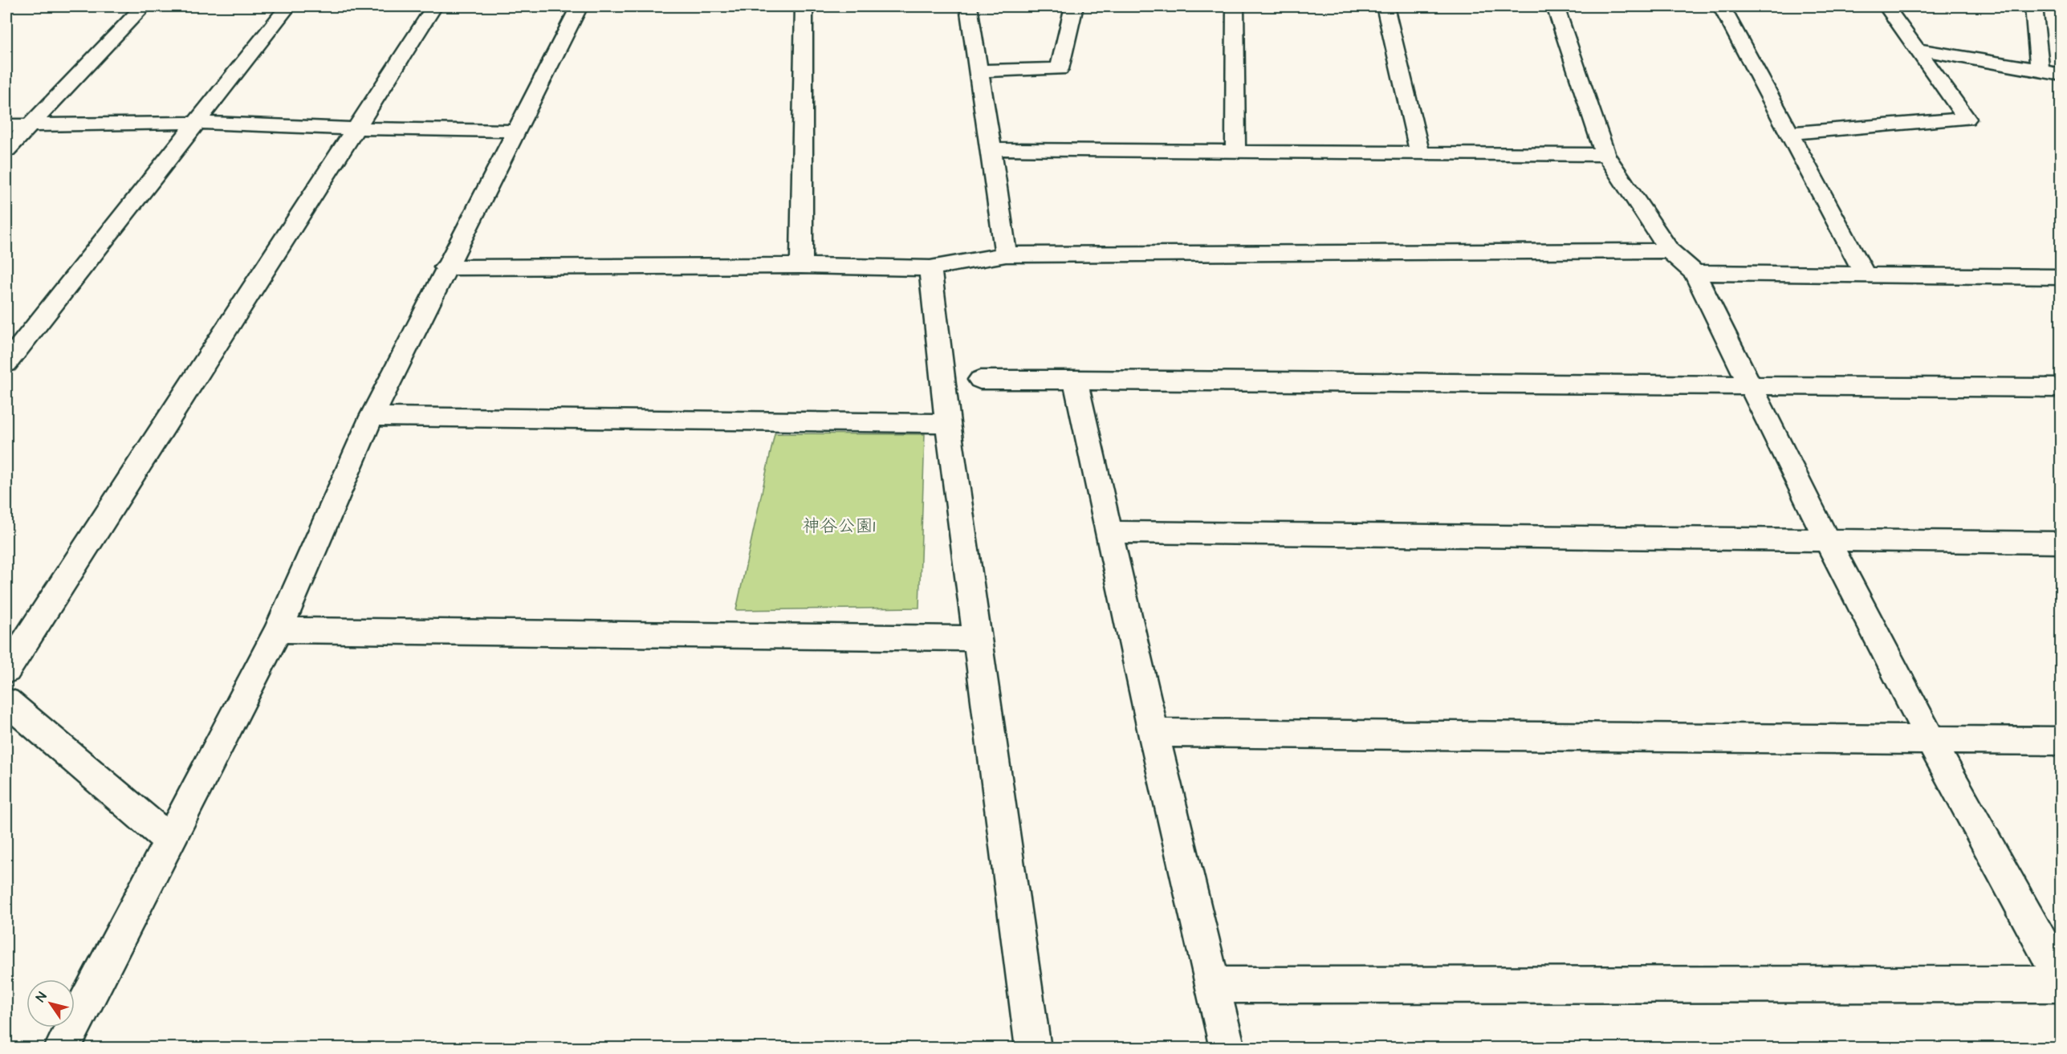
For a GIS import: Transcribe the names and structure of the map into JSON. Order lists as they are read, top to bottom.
{
  "parks": ["神谷公園1"],
  "north": "top left"
}
